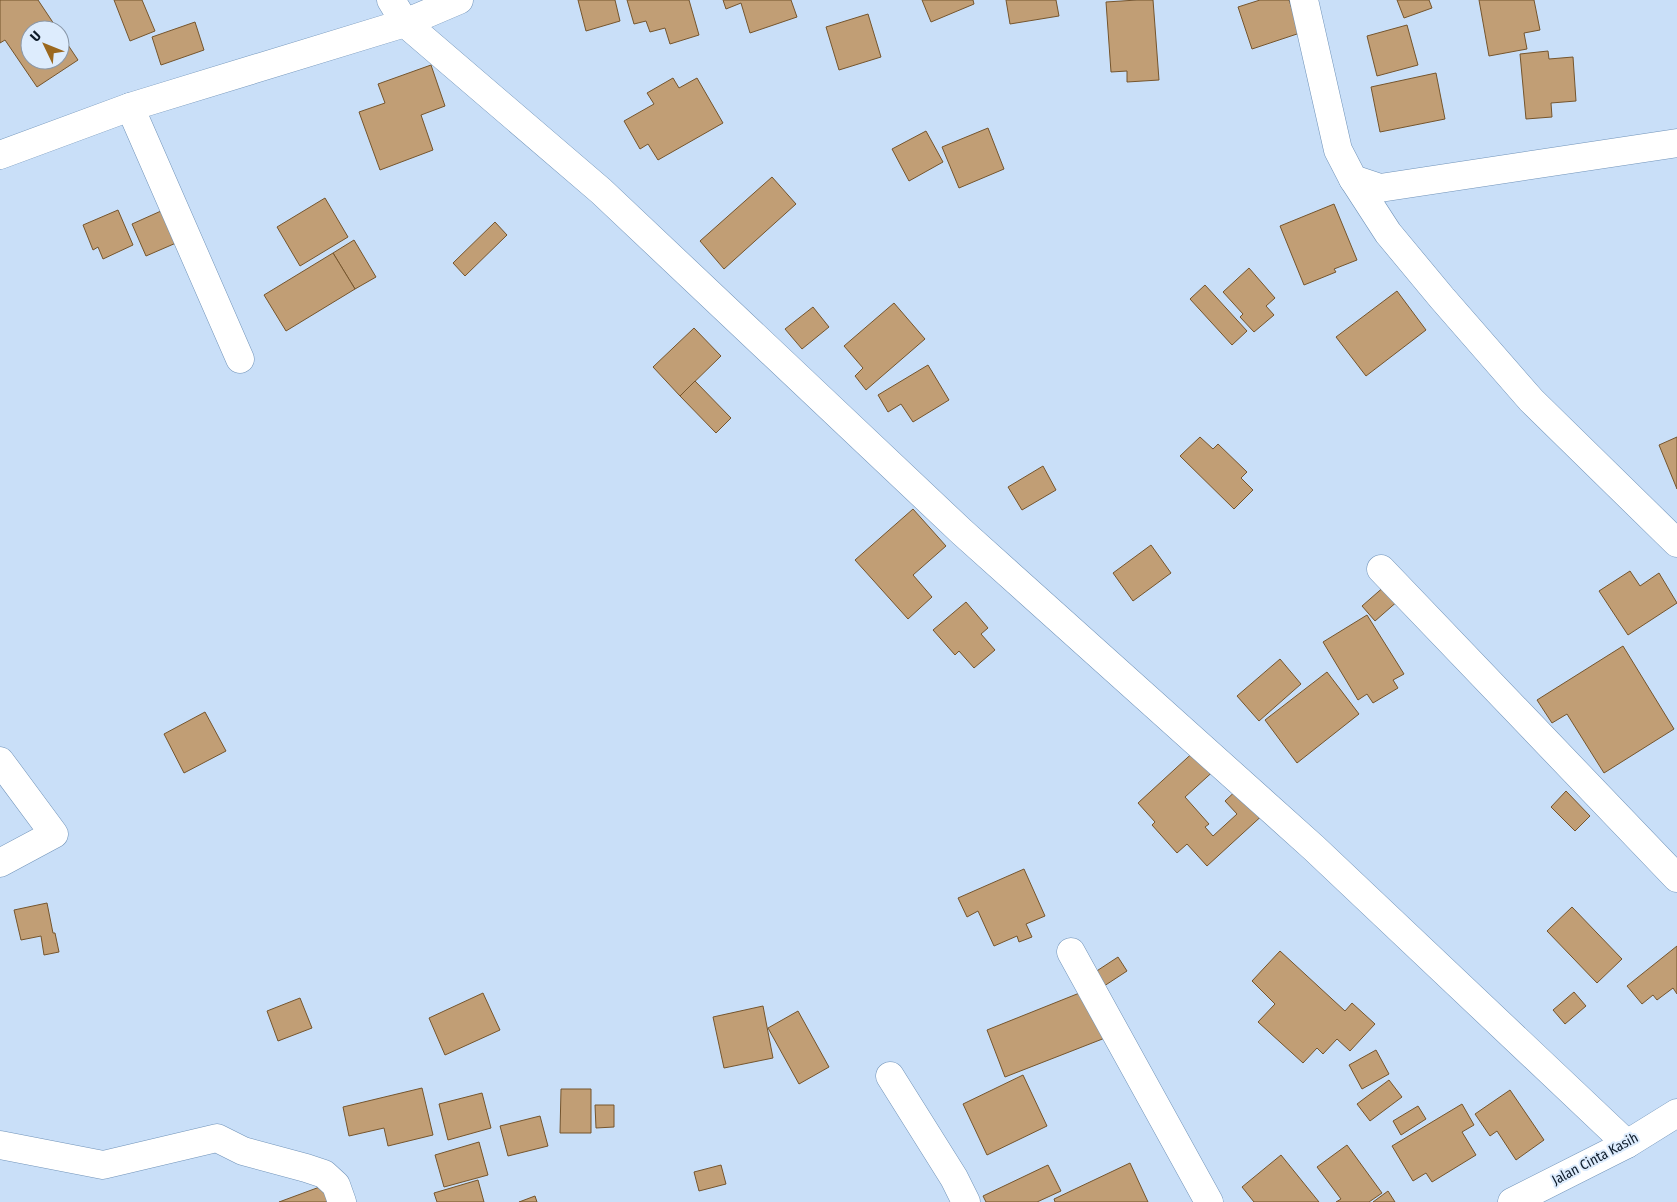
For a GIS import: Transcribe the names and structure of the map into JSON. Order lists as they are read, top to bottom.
{
  "streets": {
    "street": ["Jalan Cinta Kasih"]
  },
  "north": "top left"
}
